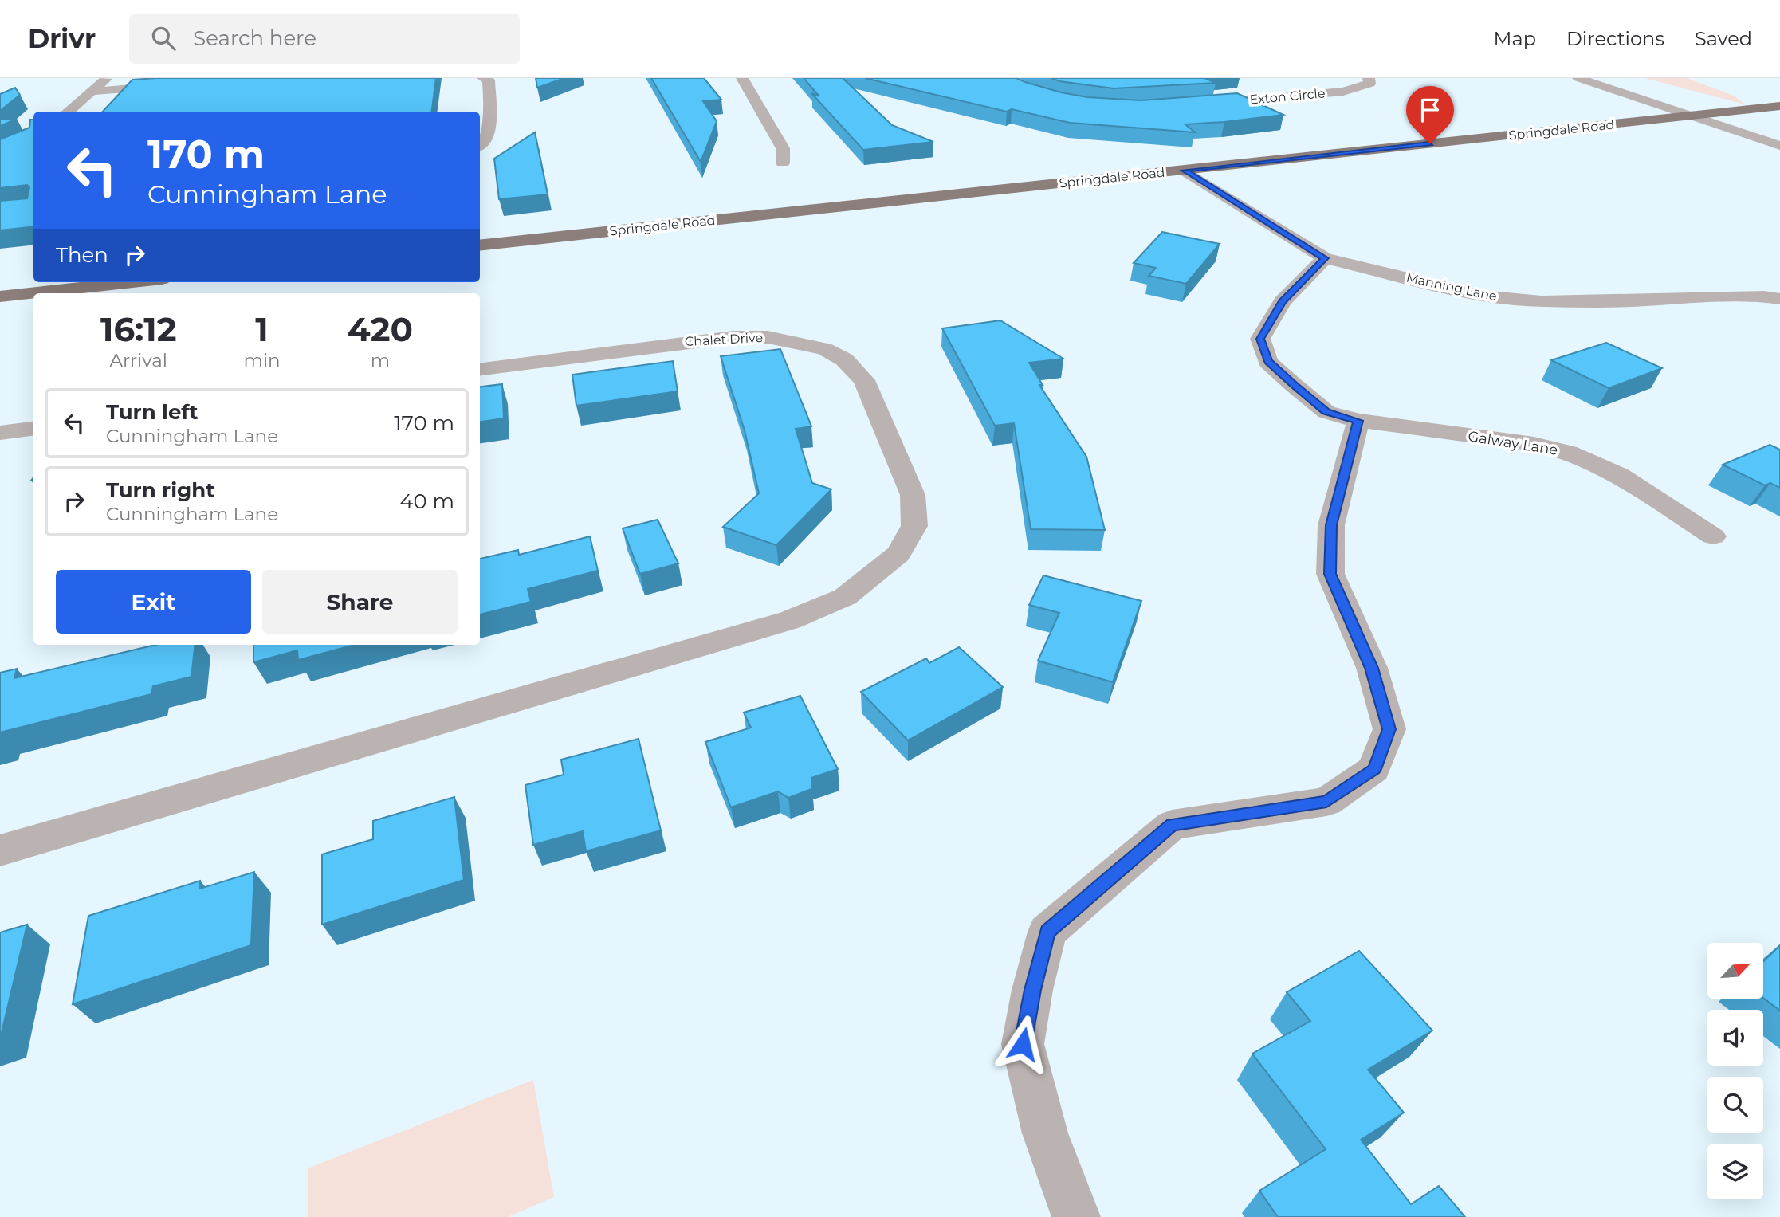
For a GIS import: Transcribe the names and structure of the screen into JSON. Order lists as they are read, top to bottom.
{
  "streets": {
    "main road": ["Springdale Road"],
    "street": [
      "Exton Circle",
      "Manning Lane",
      "Chalet Drive",
      "Galway Lane"
    ]
  },
  "crossings": [
    ["Springdale Road", "Manning Lane"],
    ["Manning Lane", "Galway Lane"]
  ],
  "north": "top right",
  "page": {
    "header": "Drivr",
    "search": "Search here",
    "nav": ["Map", "Directions", "Saved"],
    "turn": ["170 m", "Cunningham Lane"],
    "then": "Then",
    "eta": [
      "16:12",
      "Arrival",
      "1",
      "min",
      "420",
      "m"
    ],
    "list": [
      {
        "name": "Turn left",
        "note": "Cunningham Lane",
        "value": "170 m"
      },
      {
        "name": "Turn right",
        "note": "Cunningham Lane",
        "value": "40 m"
      }
    ],
    "buttons": ["Exit", "Share"]
  }
}
